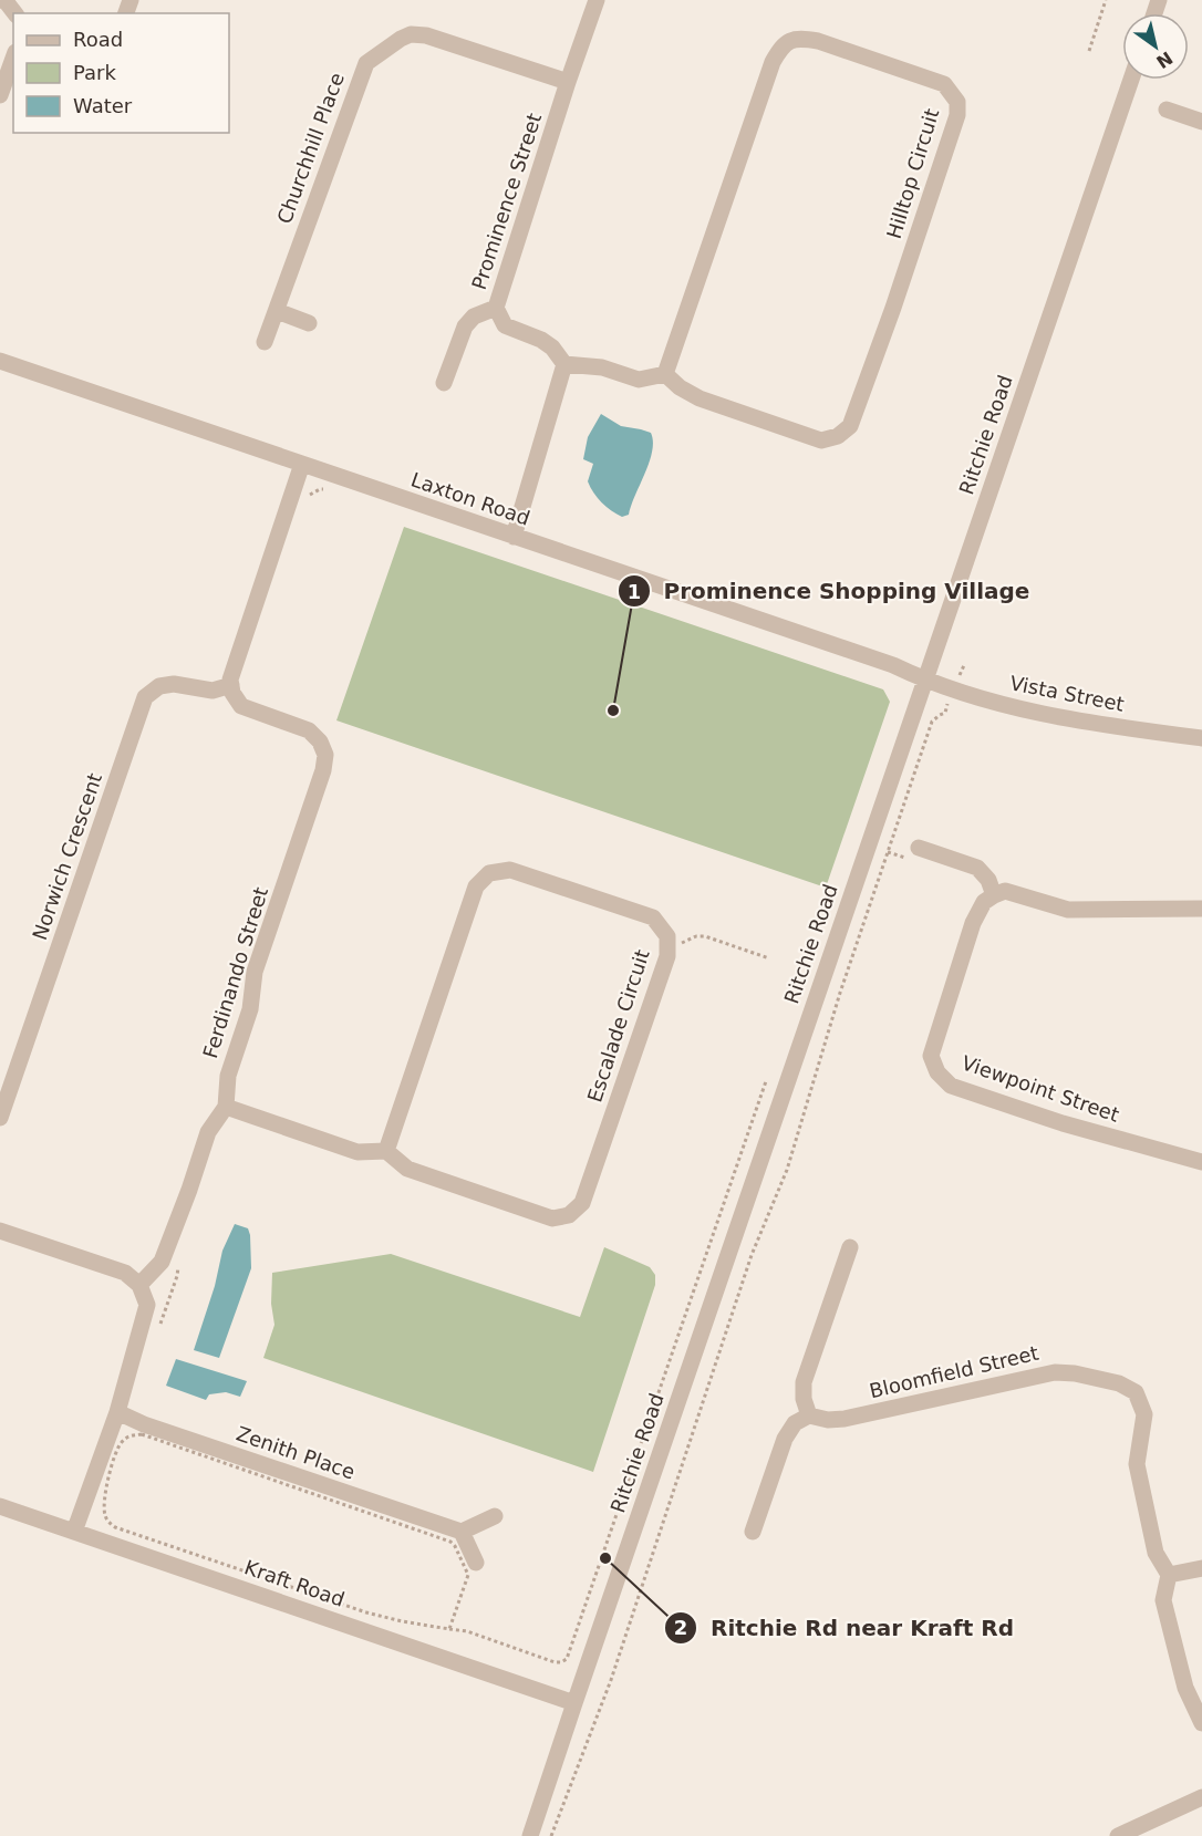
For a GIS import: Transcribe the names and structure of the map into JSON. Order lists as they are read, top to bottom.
{
  "streets": {
    "street": [
      "Churchhill Place",
      "Hilltop Circuit",
      "Prominence Street",
      "Ritchie Road",
      "Laxton Road",
      "Vista Street",
      "Norwich Crescent",
      "Ferdinando Street",
      "Escalade Circuit",
      "Viewpoint Street",
      "Bloomfield Street",
      "Zenith Place",
      "Kraft Road"
    ]
  },
  "crossings": [
    ["Churchhill Place", "Prominence Street"],
    ["Ritchie Road", "Laxton Road"],
    ["Ritchie Road", "Vista Street"],
    ["Ritchie Road", "Kraft Road"],
    ["Laxton Road", "Vista Street"],
    ["Norwich Crescent", "Ferdinando Street"]
  ],
  "places": ["Prominence Shopping Village", "Ritchie Rd near Kraft Rd"],
  "legend": ["Road", "Park", "Water"],
  "north": "bottom right"
}
